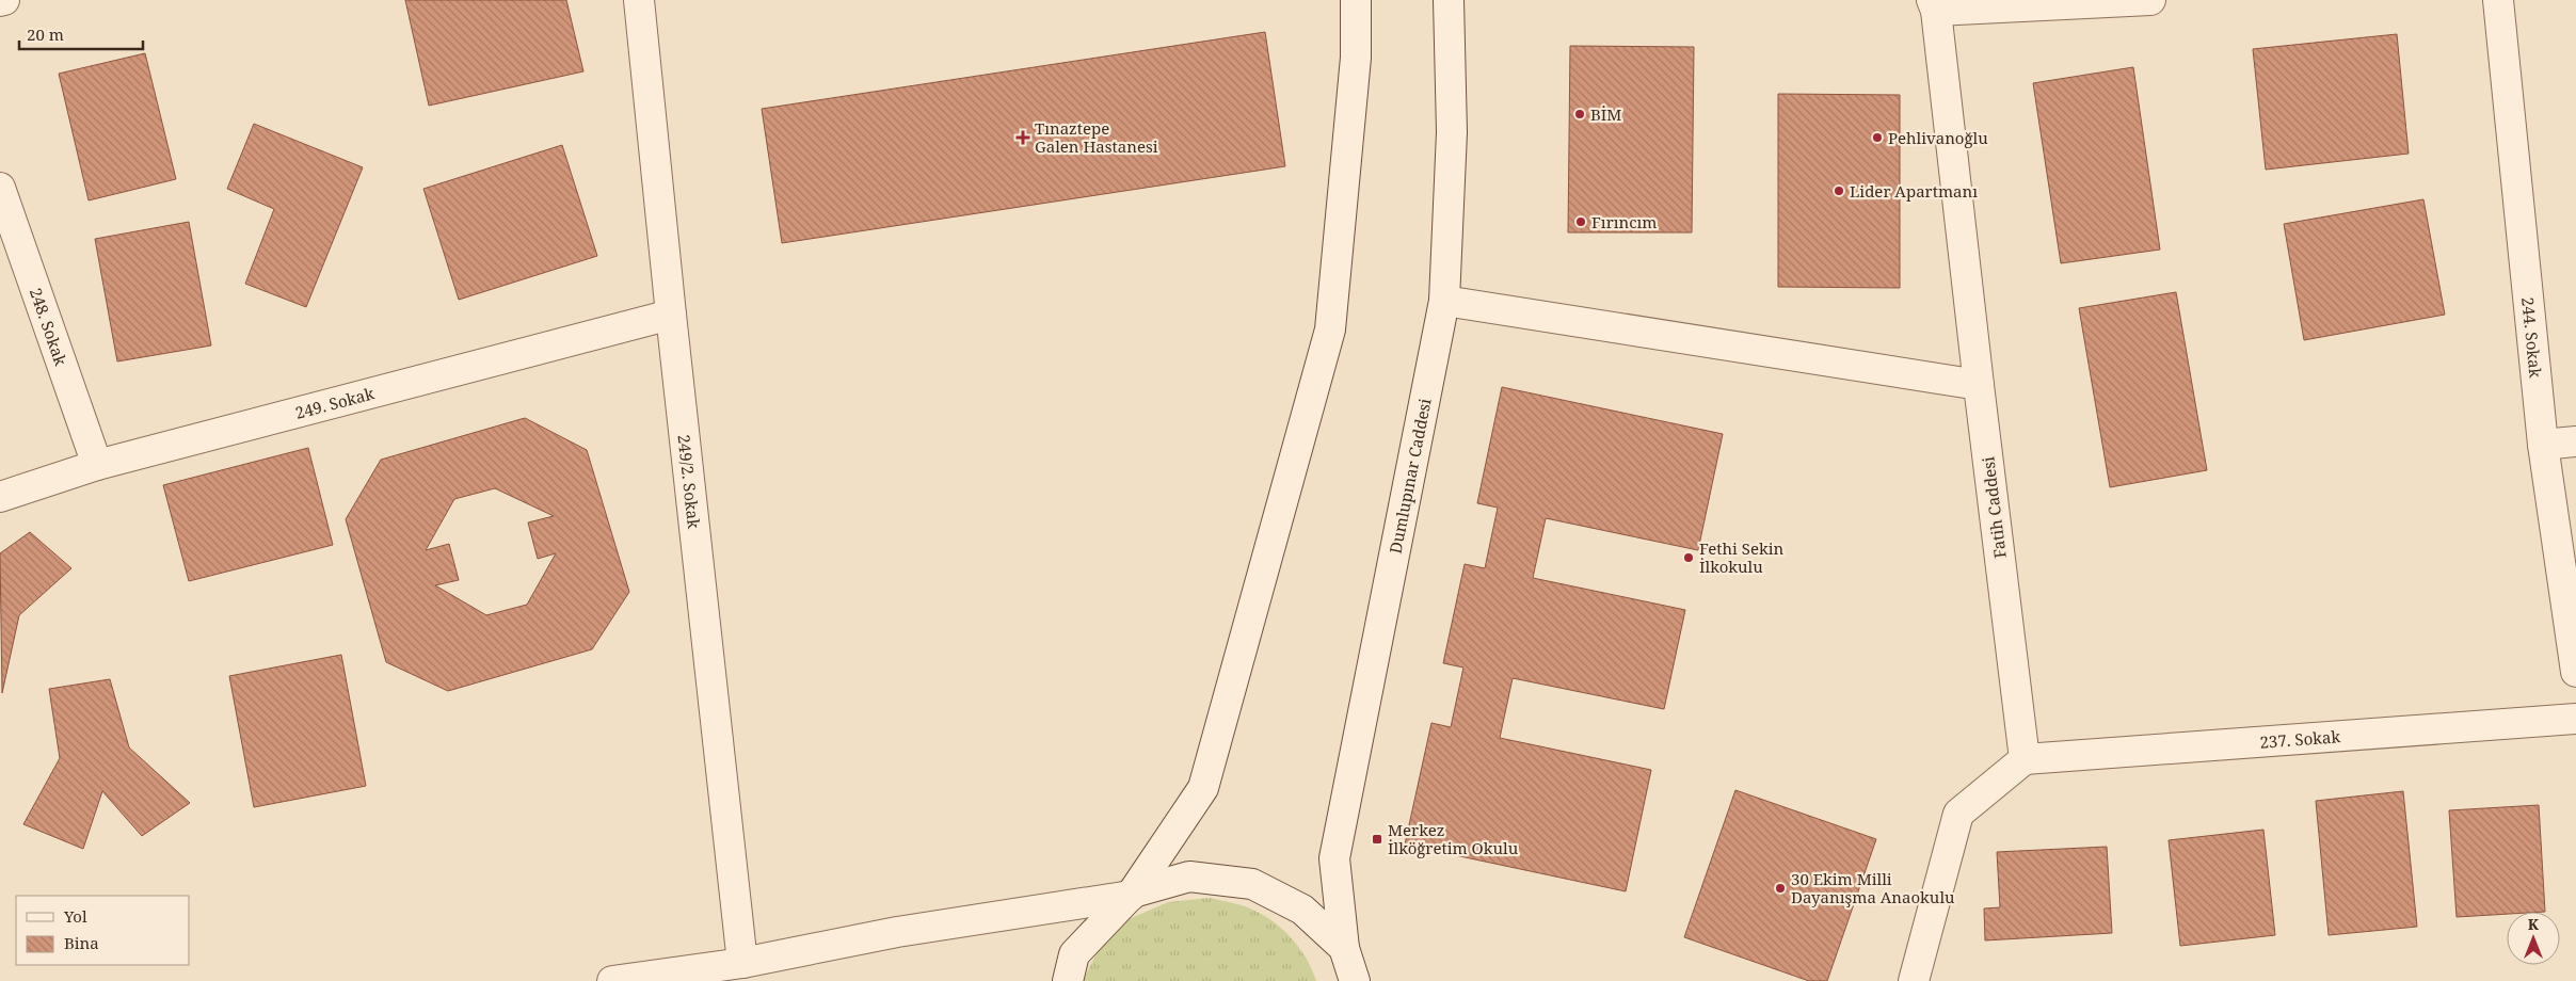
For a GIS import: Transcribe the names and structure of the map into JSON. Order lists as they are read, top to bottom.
{
  "streets": {
    "street": [
      "248. Sokak",
      "244. Sokak",
      "249. Sokak",
      "Dumlupınar Caddesi",
      "249/2. Sokak",
      "Fatih Caddesi",
      "237. Sokak"
    ]
  },
  "crossings": [
    ["248. Sokak", "249. Sokak"],
    ["249. Sokak", "249/2. Sokak"],
    ["Fatih Caddesi", "237. Sokak"]
  ],
  "places": {
    "other": [
      "BİM",
      "Pehlivanoğlu",
      "Lider Apartmanı",
      "Fırıncım",
      "Fethi Sekin İlkokulu",
      "30 Ekim Milli Dayanışma Anaokulu"
    ],
    "health": ["Tınaztepe Galen Hastanesi"],
    "transit": ["Merkez İlköğretim Okulu"]
  },
  "legend": ["Yol", "Bina"],
  "scale_bar": "20 m",
  "north": "top"
}
